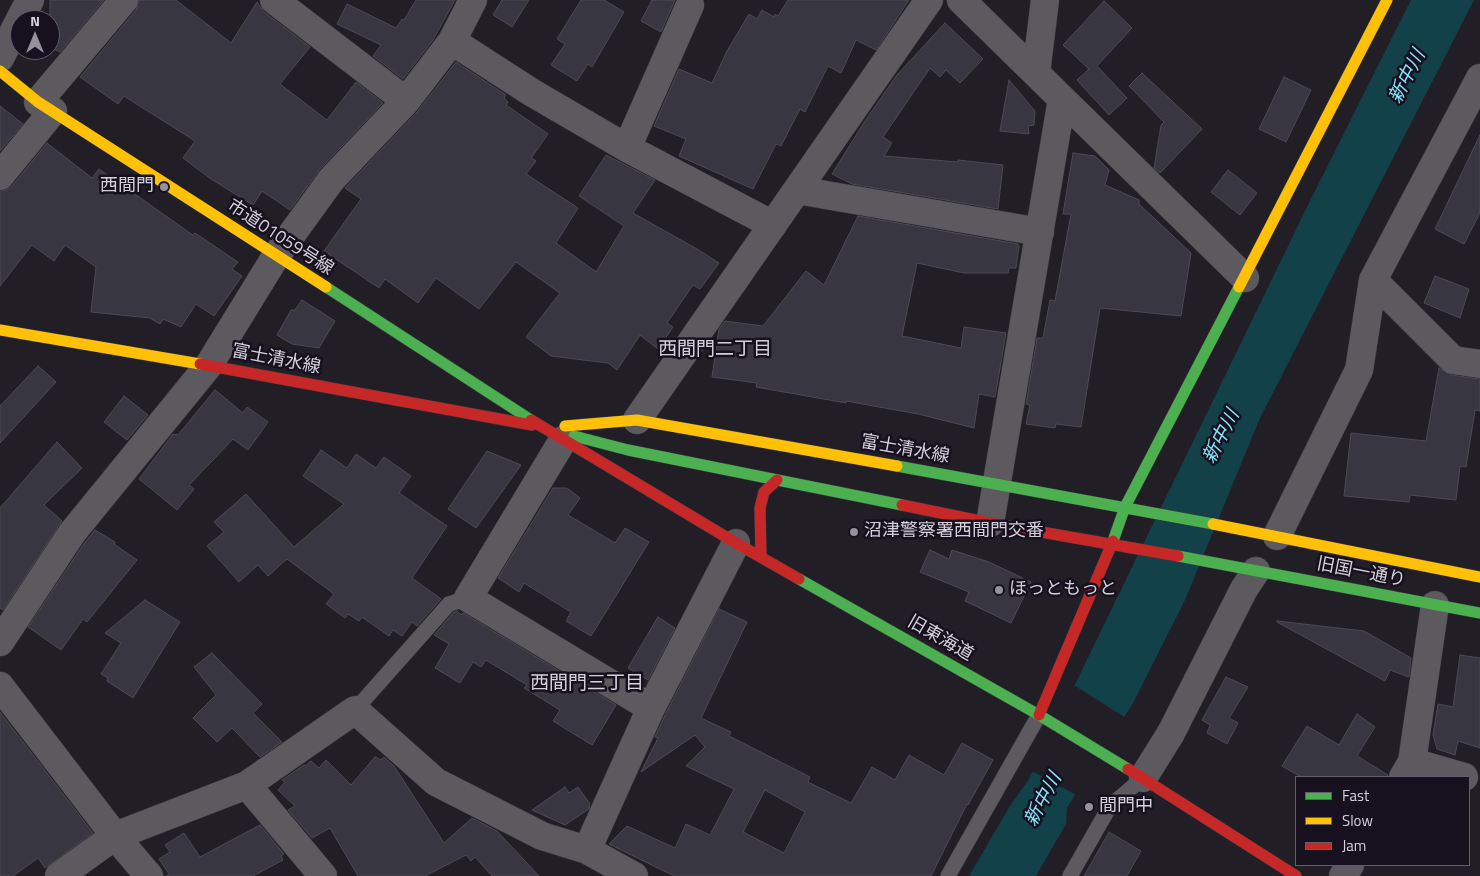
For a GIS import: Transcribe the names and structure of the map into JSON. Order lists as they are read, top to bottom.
{
  "streets": {
    "main road": [
      "市道01059号線",
      "富士清水線",
      "旧国一通り",
      "旧東海道"
    ]
  },
  "crossings": [
    ["市道01059号線", "富士清水線"],
    ["市道01059号線", "旧東海道"],
    ["富士清水線", "旧国一通り"],
    ["富士清水線", "旧東海道"]
  ],
  "districts": ["西間門二丁目", "西間門三丁目"],
  "water": ["新中川"],
  "places": [
    "西間門",
    "沼津警察署西間門交番",
    "ほっともっと",
    "間門中"
  ],
  "legend": ["Fast", "Slow", "Jam"],
  "north": "top"
}
